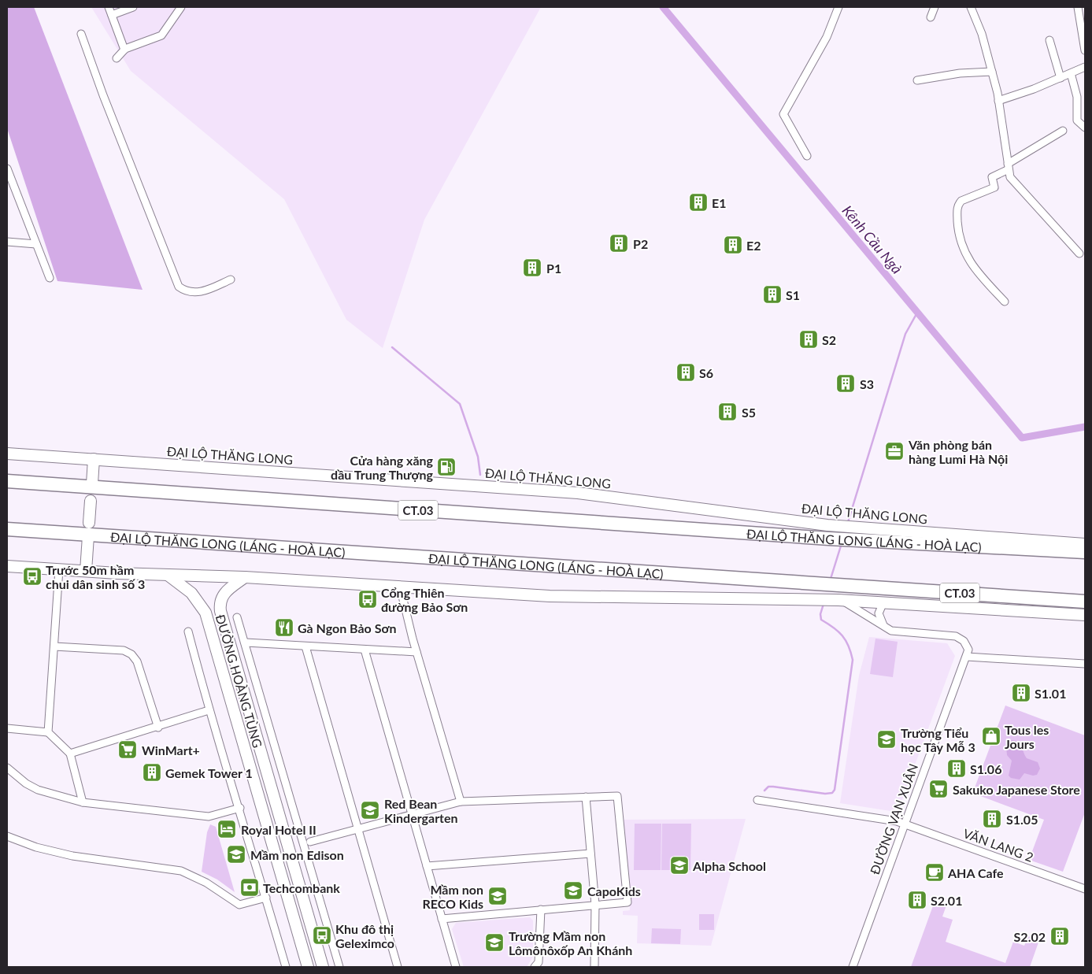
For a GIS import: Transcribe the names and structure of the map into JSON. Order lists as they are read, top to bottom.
{
  "streets": {
    "highway": ["CT.03", "ĐẠI LỘ THĂNG LONG (LÁNG - HOÀ LẠC)"],
    "main road": ["ĐẠI LỘ THĂNG LONG", "ĐƯỜNG HOÀNG TÙNG"],
    "street": ["ĐƯỜNG VẠN XUÂN", "VĂN LANG 2"]
  },
  "crossings": [
    ["ĐƯỜNG VẠN XUÂN", "VĂN LANG 2"]
  ],
  "water": ["Kênh Cầu Ngà"],
  "places": {
    "building": [
      "E1",
      "P2",
      "E2",
      "P1",
      "S1",
      "S2",
      "S6",
      "S3",
      "S5",
      "S1.01",
      "S1.06",
      "Gemek Tower 1",
      "S1.05",
      "S2.01",
      "S2.02"
    ],
    "office": ["Văn phòng bán hàng Lumi Hà Nội"],
    "fuel station": ["Cửa hàng xăng dầu Trung Thượng"],
    "bus stop": ["Trước 50m hầm chui dân sinh số 3", "Cổng Thiên đường Bảo Sơn", "Khu đô thị Geleximco"],
    "restaurant": ["Gà Ngon Bảo Sơn"],
    "shop": ["Tous les Jours"],
    "school or university": [
      "Trường Tiểu học Tây Mỗ 3",
      "Red Bean Kindergarten",
      "Mầm non Edison",
      "Alpha School",
      "CapoKids",
      "Mầm non RECO Kids",
      "Trường Mầm non Lômônôxốp An Khánh"
    ],
    "supermarket": ["WinMart+", "Sakuko Japanese Store"],
    "hotel": ["Royal Hotel II"],
    "cafe": ["AHA Cafe"],
    "bank": ["Techcombank"]
  }
}
